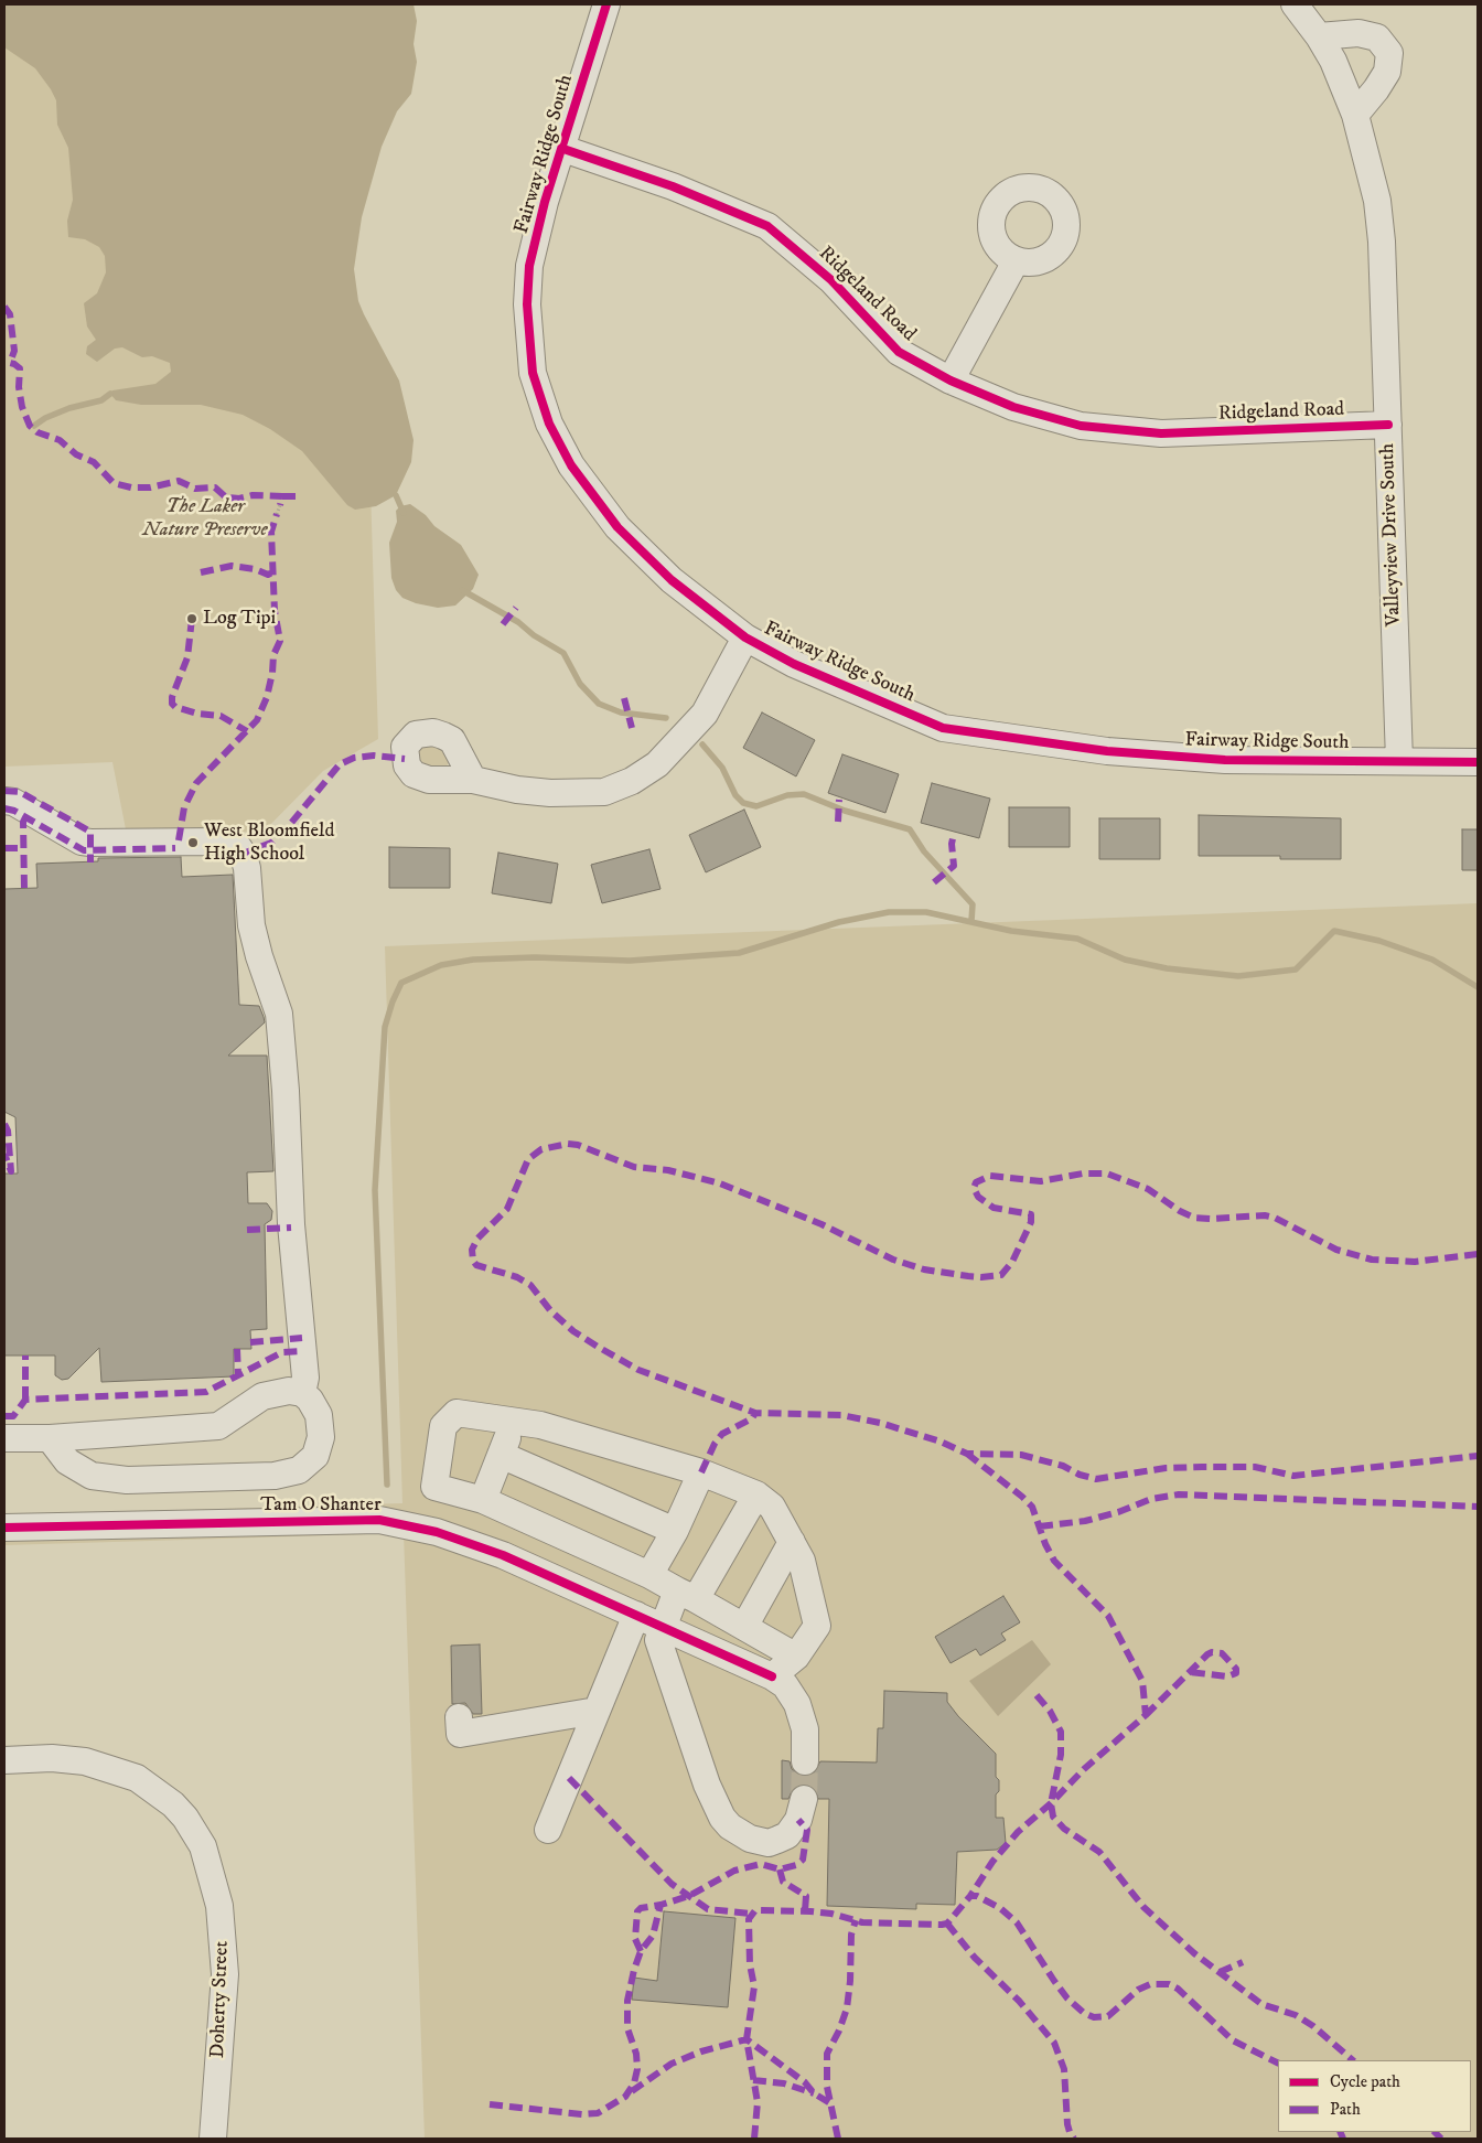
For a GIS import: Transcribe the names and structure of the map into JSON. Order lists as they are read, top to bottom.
{
  "streets": {
    "street": [
      "Fairway Ridge South",
      "Ridgeland Road",
      "Valleyview Drive South",
      "Tam O Shanter",
      "Doherty Street"
    ]
  },
  "crossings": [
    ["Fairway Ridge South", "Ridgeland Road"],
    ["Fairway Ridge South", "Valleyview Drive South"],
    ["Ridgeland Road", "Valleyview Drive South"]
  ],
  "parks": ["The Laker Nature Preserve"],
  "places": ["Log Tipi", "West Bloomfield High School"],
  "legend": ["Cycle path", "Path"]
}
